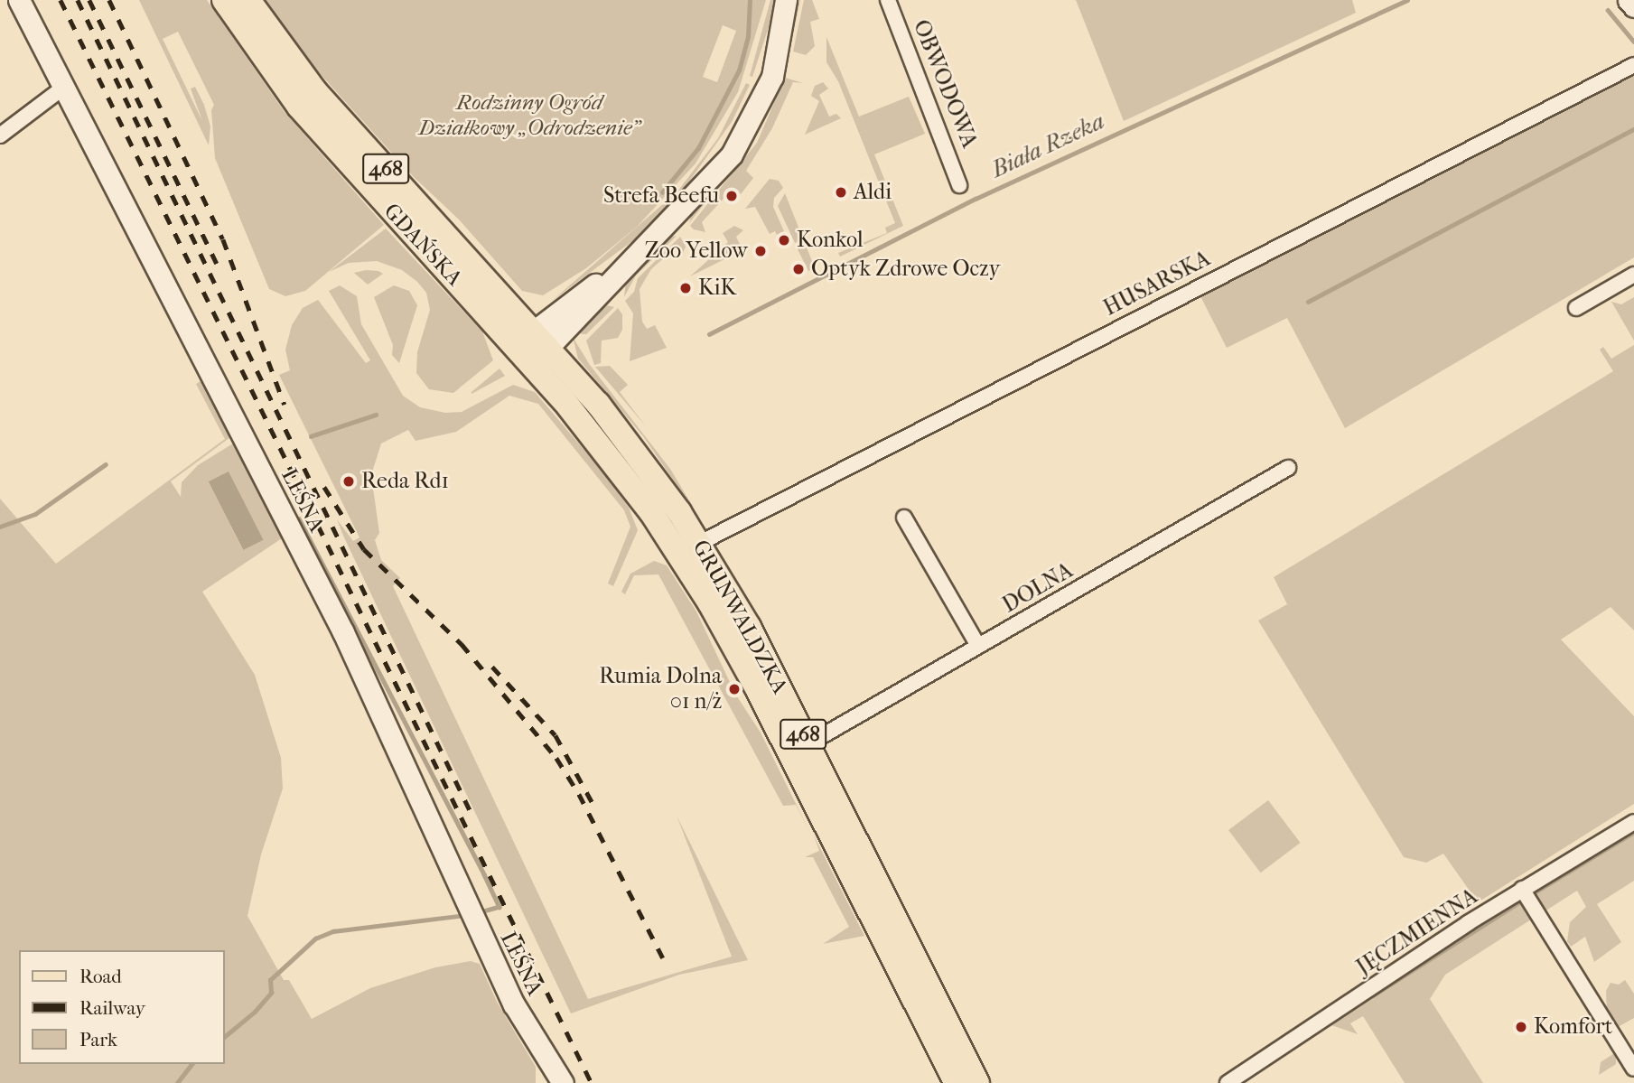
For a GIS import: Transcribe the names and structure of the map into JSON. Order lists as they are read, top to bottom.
{
  "streets": {
    "main road": ["468", "GDAŃSKA", "GRUNWALDZKA"],
    "street": [
      "OBWODOWA",
      "HUSARSKA",
      "LEŚNA",
      "DOLNA",
      "JĘCZMIENNA"
    ]
  },
  "crossings": [
    ["GDAŃSKA", "GRUNWALDZKA"],
    ["HUSARSKA", "GRUNWALDZKA"],
    ["DOLNA", "GRUNWALDZKA"]
  ],
  "water": ["Biała Rzeka"],
  "parks": ["Rodzinny Ogród Działkowy „Odrodzenie”"],
  "places": [
    "Aldi",
    "Strefa Beefu",
    "Konkol",
    "Zoo Yellow",
    "Optyk Zdrowe Oczy",
    "KiK",
    "Reda Rd1",
    "Rumia Dolna 01 n/ż",
    "Komfort"
  ],
  "legend": ["Road", "Railway", "Park"]
}
